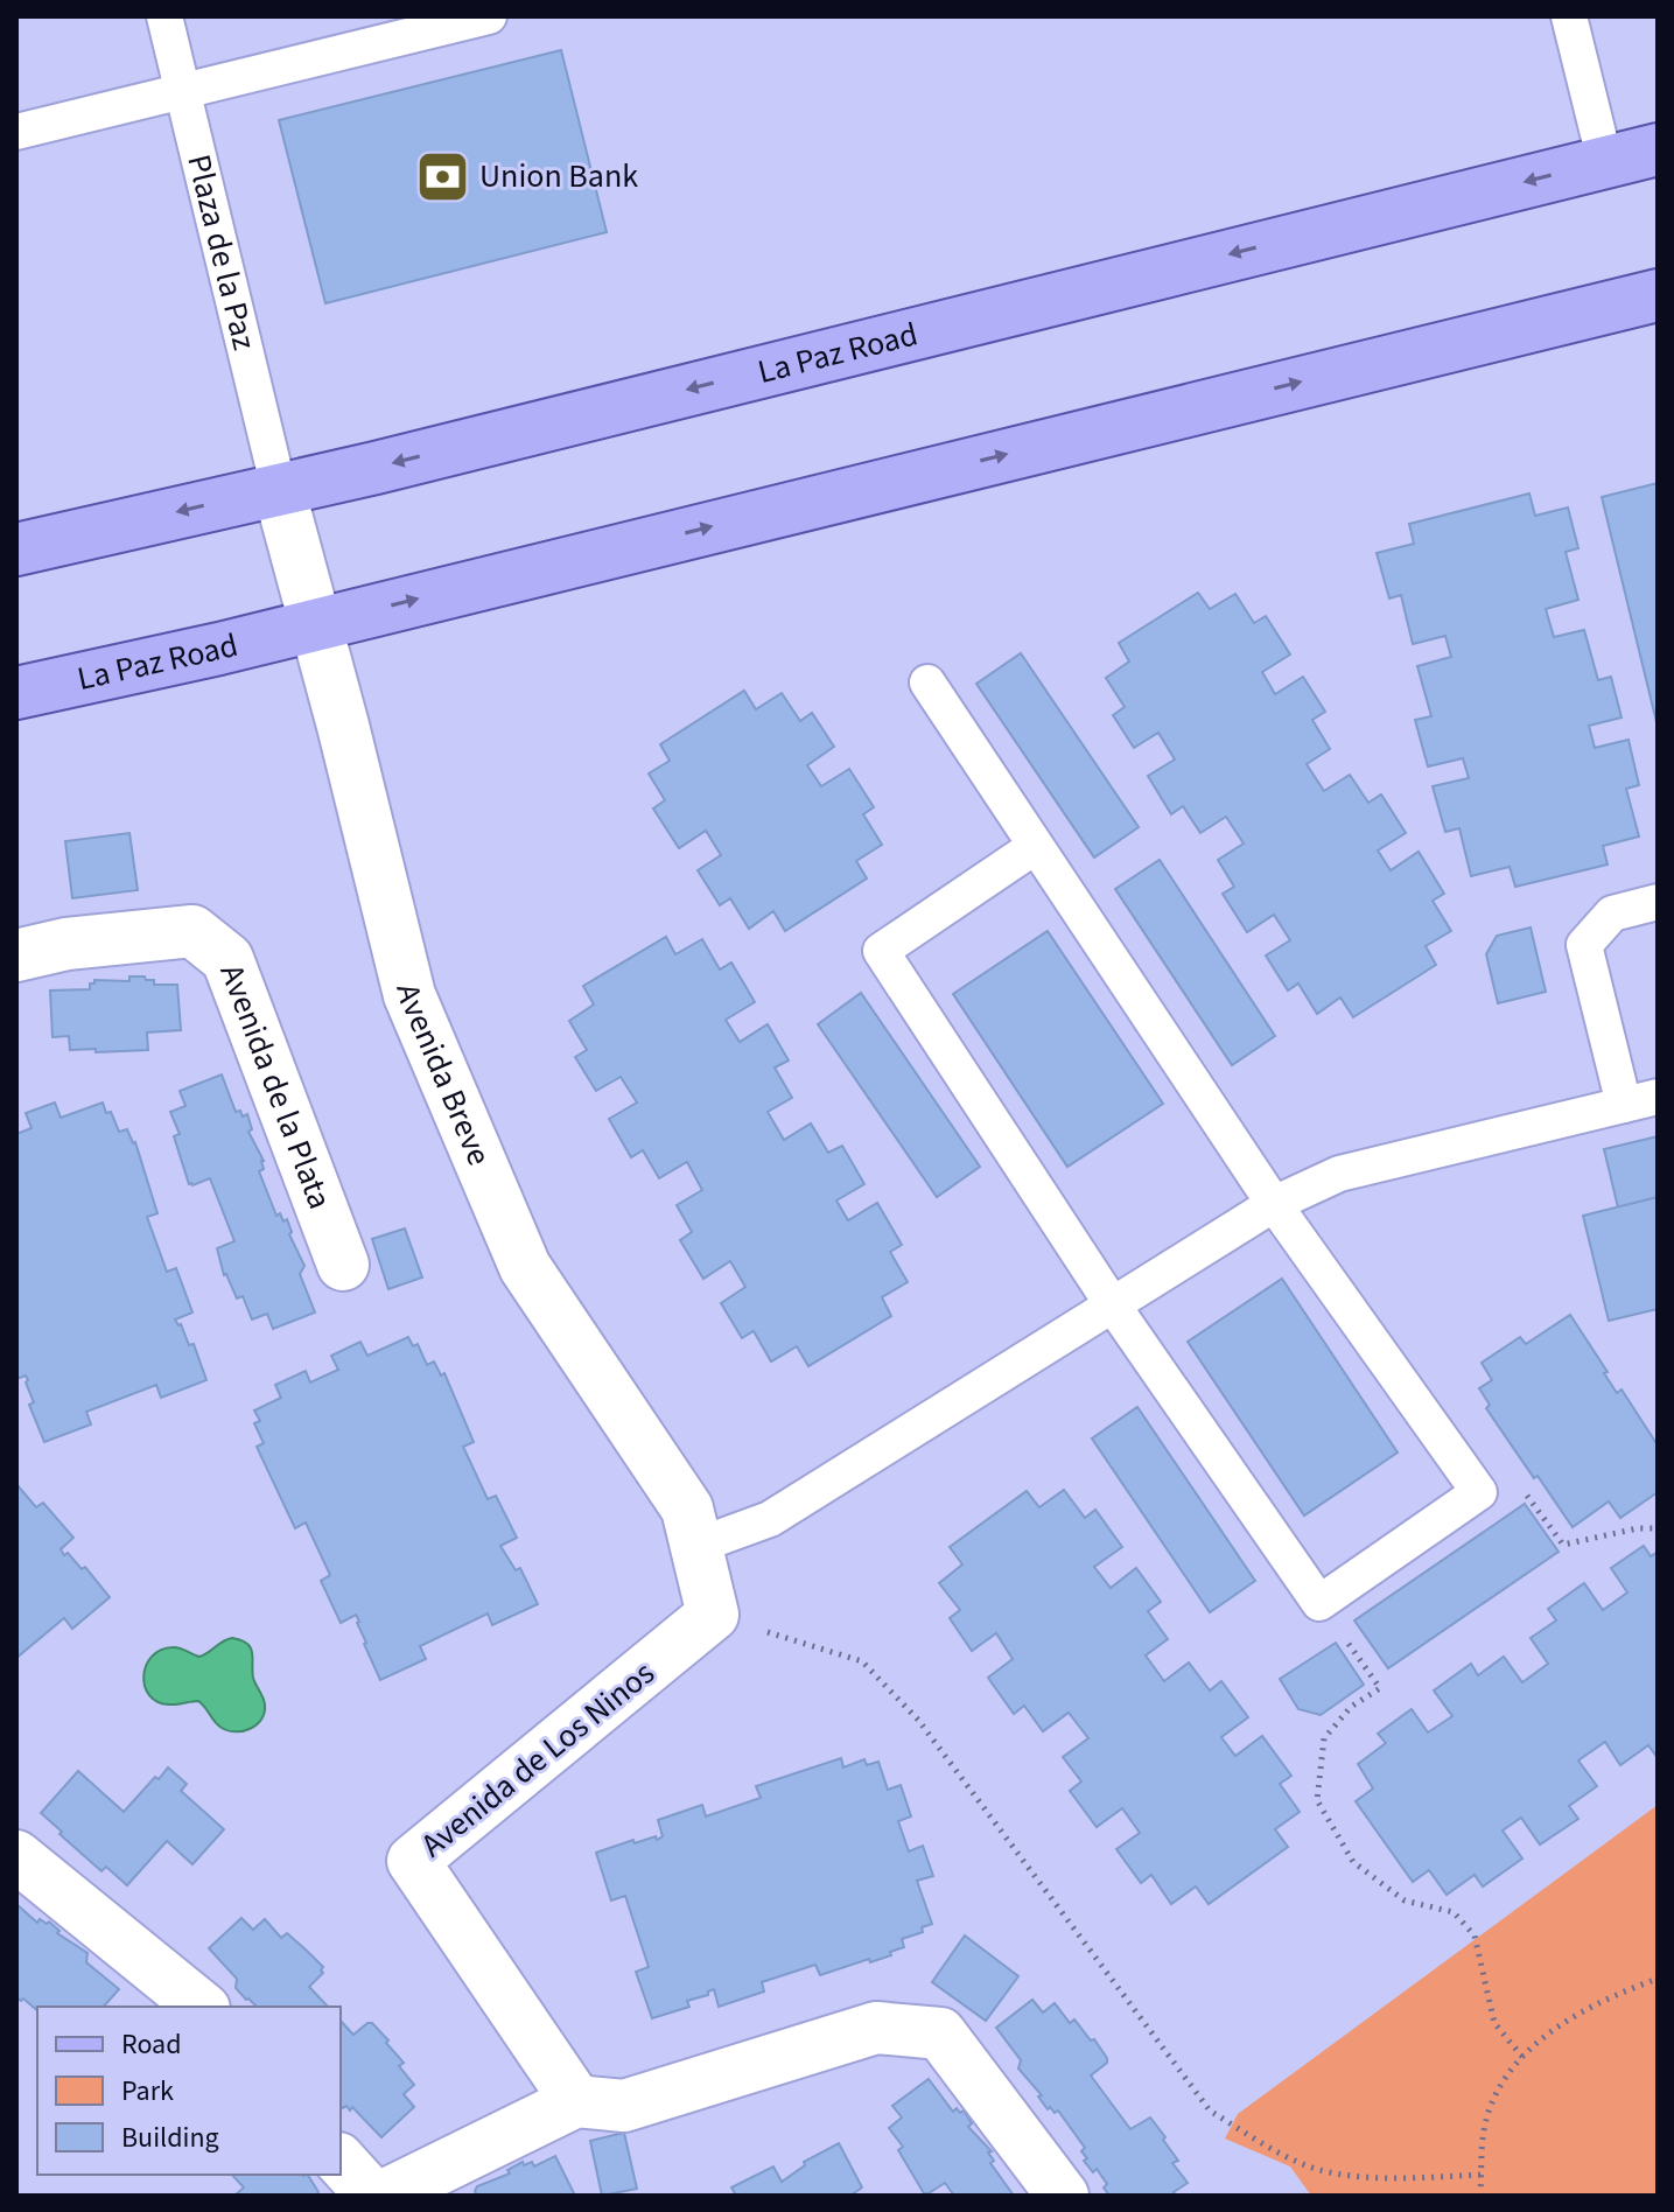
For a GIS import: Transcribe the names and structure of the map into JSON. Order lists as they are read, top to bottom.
{
  "streets": {
    "main road": ["La Paz Road"],
    "street": ["Avenida Breve", "Avenida de la Plata", "Avenida de Los Ninos"],
    "lane": ["Plaza de la Paz"]
  },
  "crossings": [
    ["Plaza de la Paz", "La Paz Road"],
    ["Plaza de la Paz", "Avenida Breve"],
    ["La Paz Road", "Avenida Breve"],
    ["Avenida Breve", "Avenida de Los Ninos"]
  ],
  "places": {
    "bank": ["Union Bank"]
  },
  "legend": ["Road", "Park", "Building"]
}
